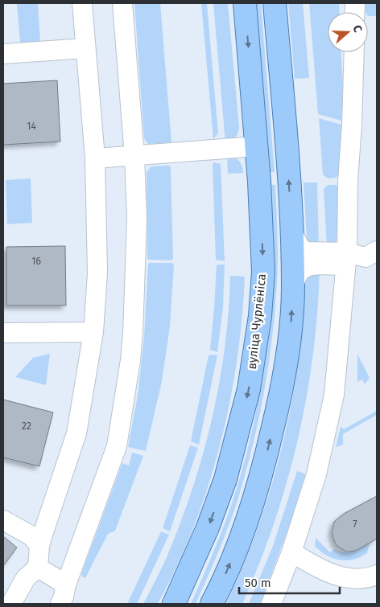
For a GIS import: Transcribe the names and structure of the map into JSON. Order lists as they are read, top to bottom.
{
  "streets": {
    "main road": ["вуліца Чурлёніса"]
  },
  "house_numbers": [
    "14",
    "16",
    "22",
    "7"
  ],
  "scale_bar": "50 m",
  "north": "right"
}
